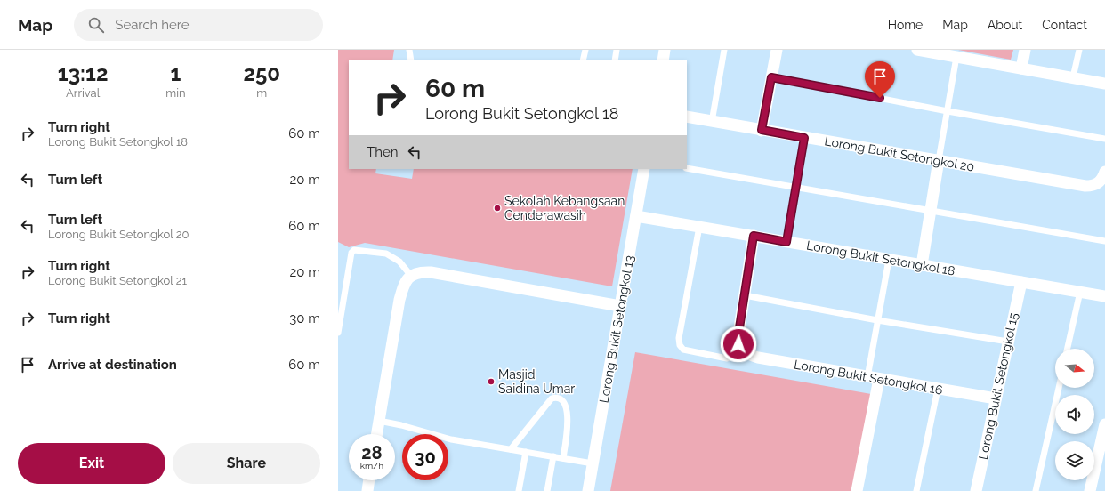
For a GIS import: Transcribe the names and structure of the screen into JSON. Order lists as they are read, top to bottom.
{
  "streets": {
    "street": [
      "Lorong Bukit Setongkol 20",
      "Lorong Bukit Setongkol 18",
      "Lorong Bukit Setongkol 13",
      "Lorong Bukit Setongkol 16",
      "Lorong Bukit Setongkol 15"
    ]
  },
  "crossings": [
    ["Lorong Bukit Setongkol 18", "Lorong Bukit Setongkol 13"],
    ["Lorong Bukit Setongkol 18", "Lorong Bukit Setongkol 15"],
    ["Lorong Bukit Setongkol 16", "Lorong Bukit Setongkol 15"]
  ],
  "places": ["Sekolah Kebangsaan Cenderawasih", "Masjid Saidina Umar"],
  "north": "right",
  "page": {
    "header": "Map",
    "search": "Search here",
    "nav": [
      "Home",
      "Map",
      "About",
      "Contact"
    ],
    "eta": [
      "13:12",
      "Arrival",
      "1",
      "min",
      "250",
      "m"
    ],
    "turn": ["60 m", "Lorong Bukit Setongkol 18"],
    "list": [
      {
        "name": "Turn right",
        "note": "Lorong Bukit Setongkol 18",
        "value": "60 m"
      },
      {
        "name": "Turn left",
        "value": "20 m"
      },
      {
        "name": "Turn left",
        "note": "Lorong Bukit Setongkol 20",
        "value": "60 m"
      },
      {
        "name": "Turn right",
        "note": "Lorong Bukit Setongkol 21",
        "value": "20 m"
      },
      {
        "name": "Turn right",
        "value": "30 m"
      },
      {
        "name": "Arrive at destination",
        "value": "60 m"
      }
    ],
    "then": "Then",
    "speed": "28 km/h",
    "limit": "30",
    "buttons": ["Exit", "Share"]
  }
}
